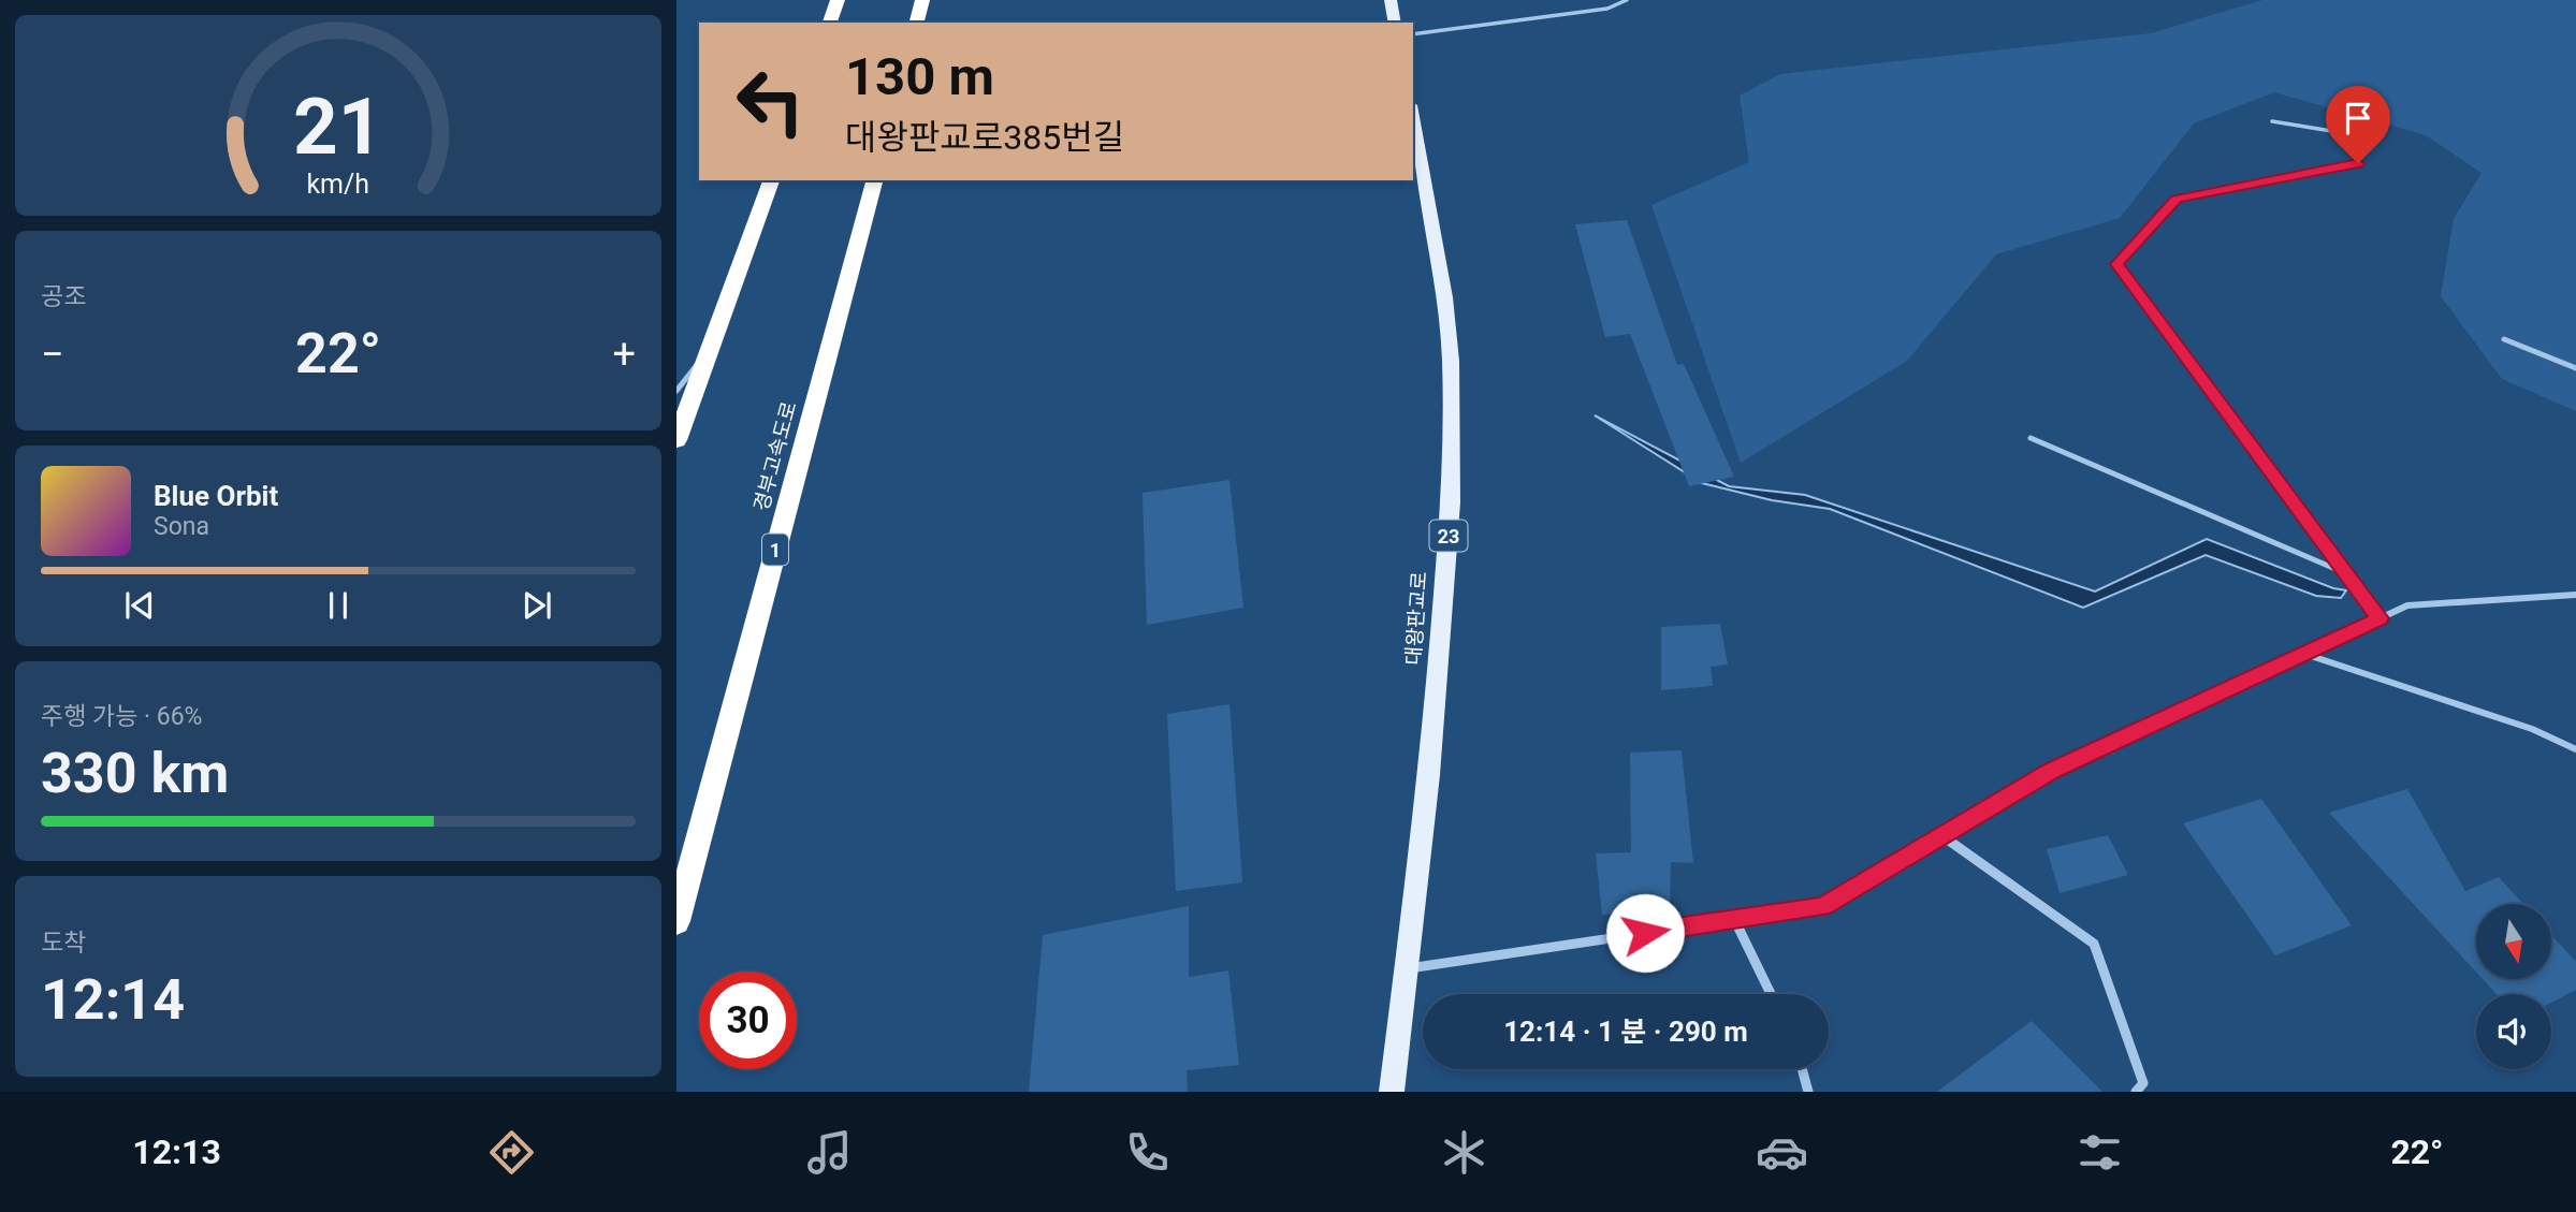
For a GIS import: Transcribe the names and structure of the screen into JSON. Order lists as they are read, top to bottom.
{
  "streets": {
    "highway": ["경부고속도로", "1"],
    "main road": ["23", "대왕판교로"]
  },
  "north": "bottom",
  "page": {
    "turn": ["130 m", "대왕판교로385번길"],
    "tile": [
      "공조",
      ["주행 가능 · 66%", "330 km"],
      ["도착", "12:14"]
    ],
    "heat": ["−", "22°", "+"],
    "song": ["Blue Orbit", "Sona"],
    "limit": "30",
    "trip": "12:14 · 1 분 · 290 m",
    "tabs": ["12:13", "22°"],
    "gauge": ["21", "km/h"]
  }
}
